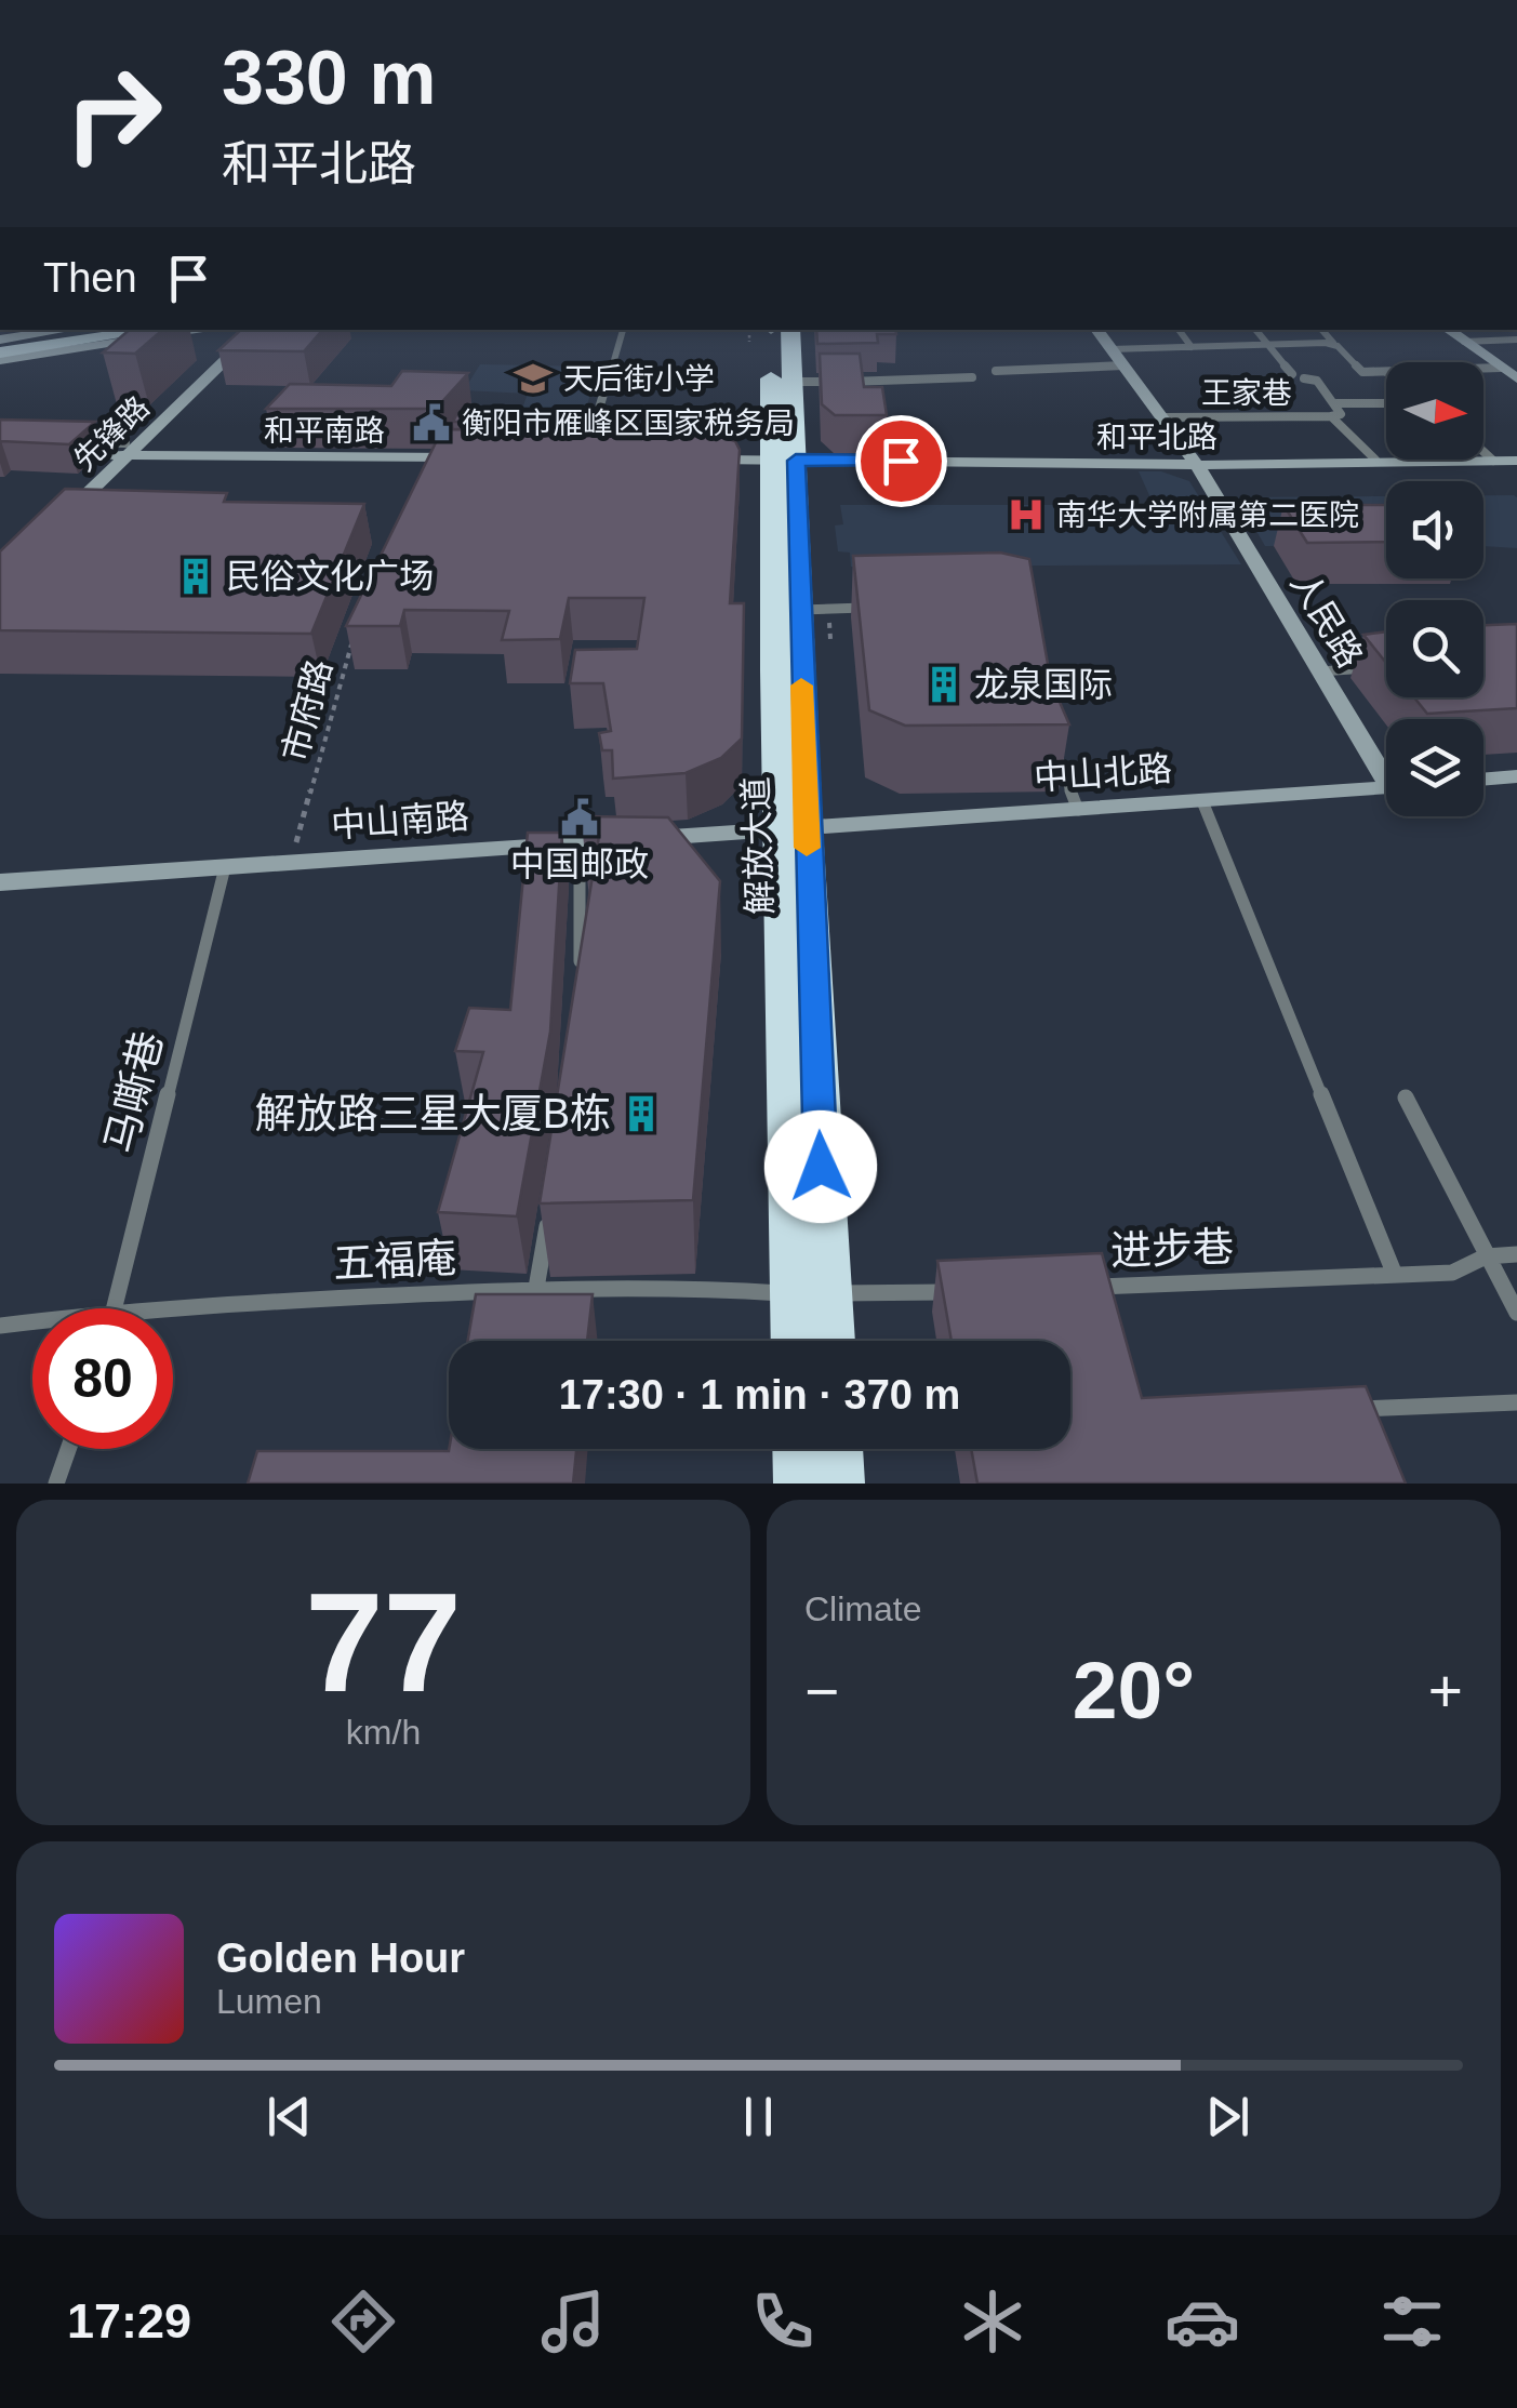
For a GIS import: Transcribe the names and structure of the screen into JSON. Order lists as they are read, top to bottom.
{
  "streets": {
    "highway": ["解放大道"],
    "street": [
      "和平南路",
      "先锋路",
      "和平北路",
      "人民路",
      "中山北路",
      "中山南路"
    ],
    "lane": [
      "王家巷",
      "马嘶巷",
      "进步巷",
      "五福庵"
    ],
    "path": ["市府路"]
  },
  "crossings": [
    ["王家巷", "和平北路"],
    ["王家巷", "人民路"],
    ["和平南路", "先锋路"],
    ["和平北路", "人民路"],
    ["和平北路", "解放大道"],
    ["市府路", "中山南路"],
    ["中山北路", "中山南路"],
    ["中山北路", "解放大道"],
    ["中山南路", "解放大道"],
    ["中山南路", "马嘶巷"],
    ["解放大道", "五福庵"]
  ],
  "places": {
    "school or university": ["天后街小学"],
    "public building": ["衡阳市雁峰区国家税务局", "中国邮政"],
    "hospital": ["南华大学附属第二医院"],
    "building": ["民俗文化广场", "龙泉国际", "解放路三星大厦B栋"]
  },
  "north": "right",
  "page": {
    "turn": ["330 m", "和平北路"],
    "then": "Then",
    "limit": "80",
    "trip": "17:30 · 1 min · 370 m",
    "tile": [
      ["77", "km/h"],
      "Climate"
    ],
    "heat": ["−", "20°", "+"],
    "song": ["Golden Hour", "Lumen"],
    "tabs": "17:29"
  }
}
